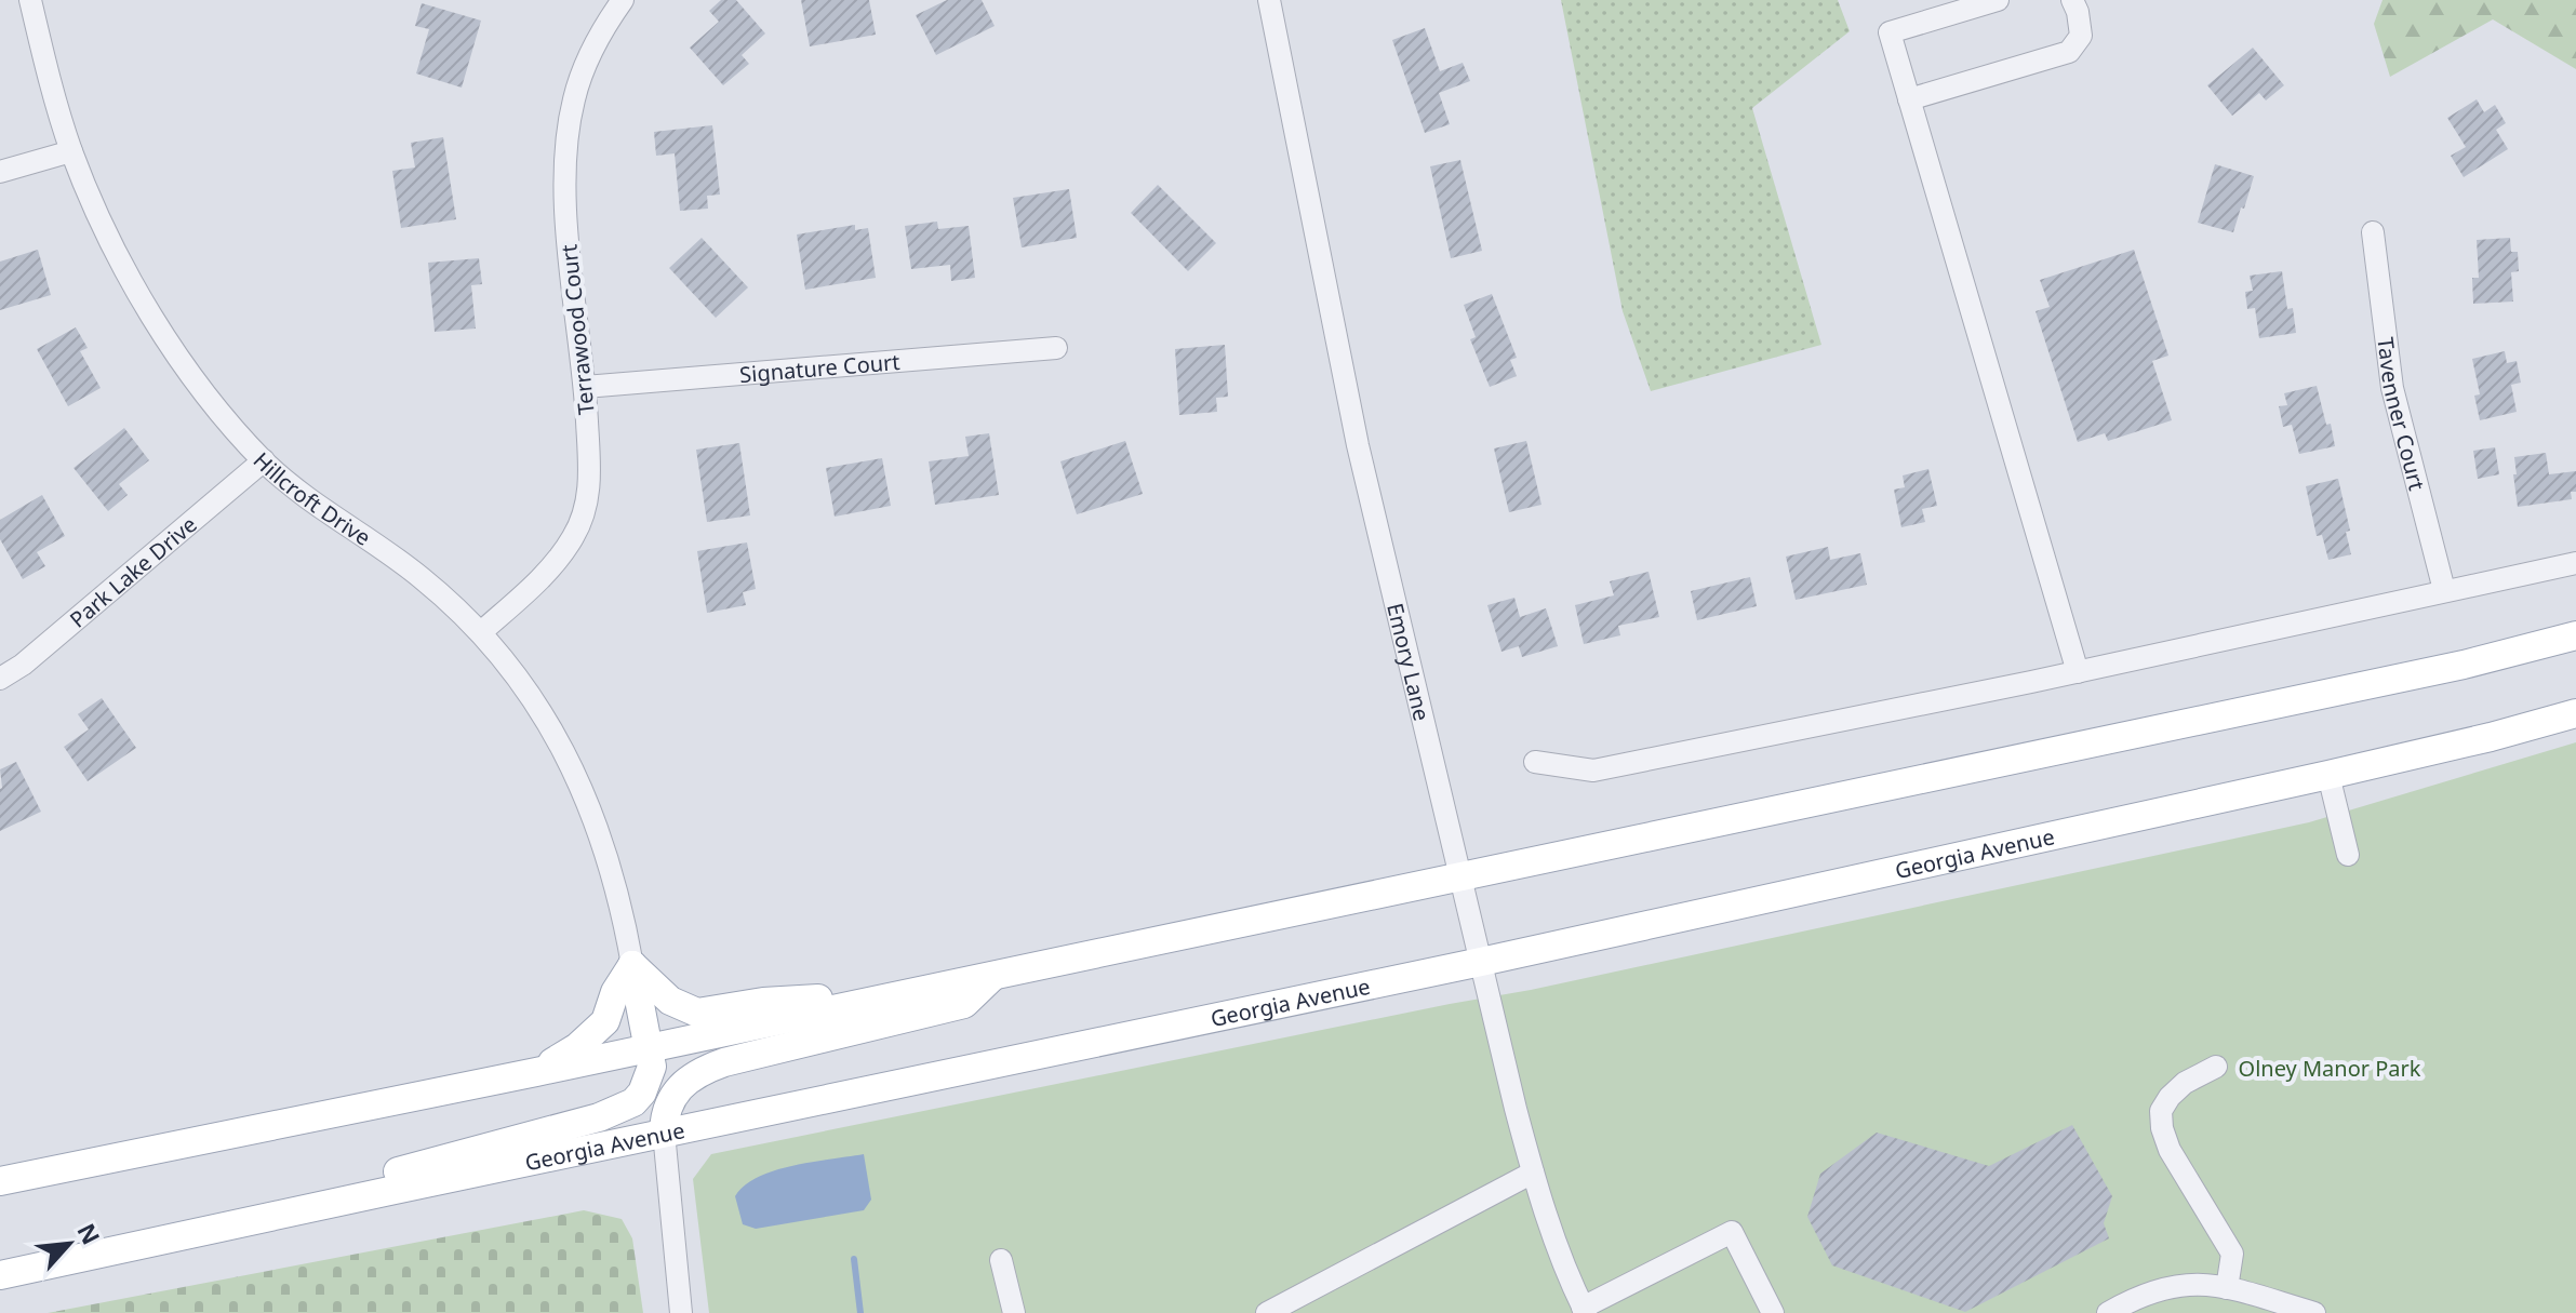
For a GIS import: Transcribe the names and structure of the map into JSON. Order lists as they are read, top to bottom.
{
  "streets": {
    "main road": ["Georgia Avenue"],
    "street": [
      "Terrawood Court",
      "Signature Court",
      "Tavenner Court",
      "Hillcroft Drive",
      "Park Lake Drive",
      "Emory Lane"
    ]
  },
  "crossings": [
    ["Terrawood Court", "Signature Court"],
    ["Terrawood Court", "Hillcroft Drive"],
    ["Hillcroft Drive", "Park Lake Drive"],
    ["Emory Lane", "Georgia Avenue"]
  ],
  "parks": ["Olney Manor Park"],
  "north": "top right"
}
